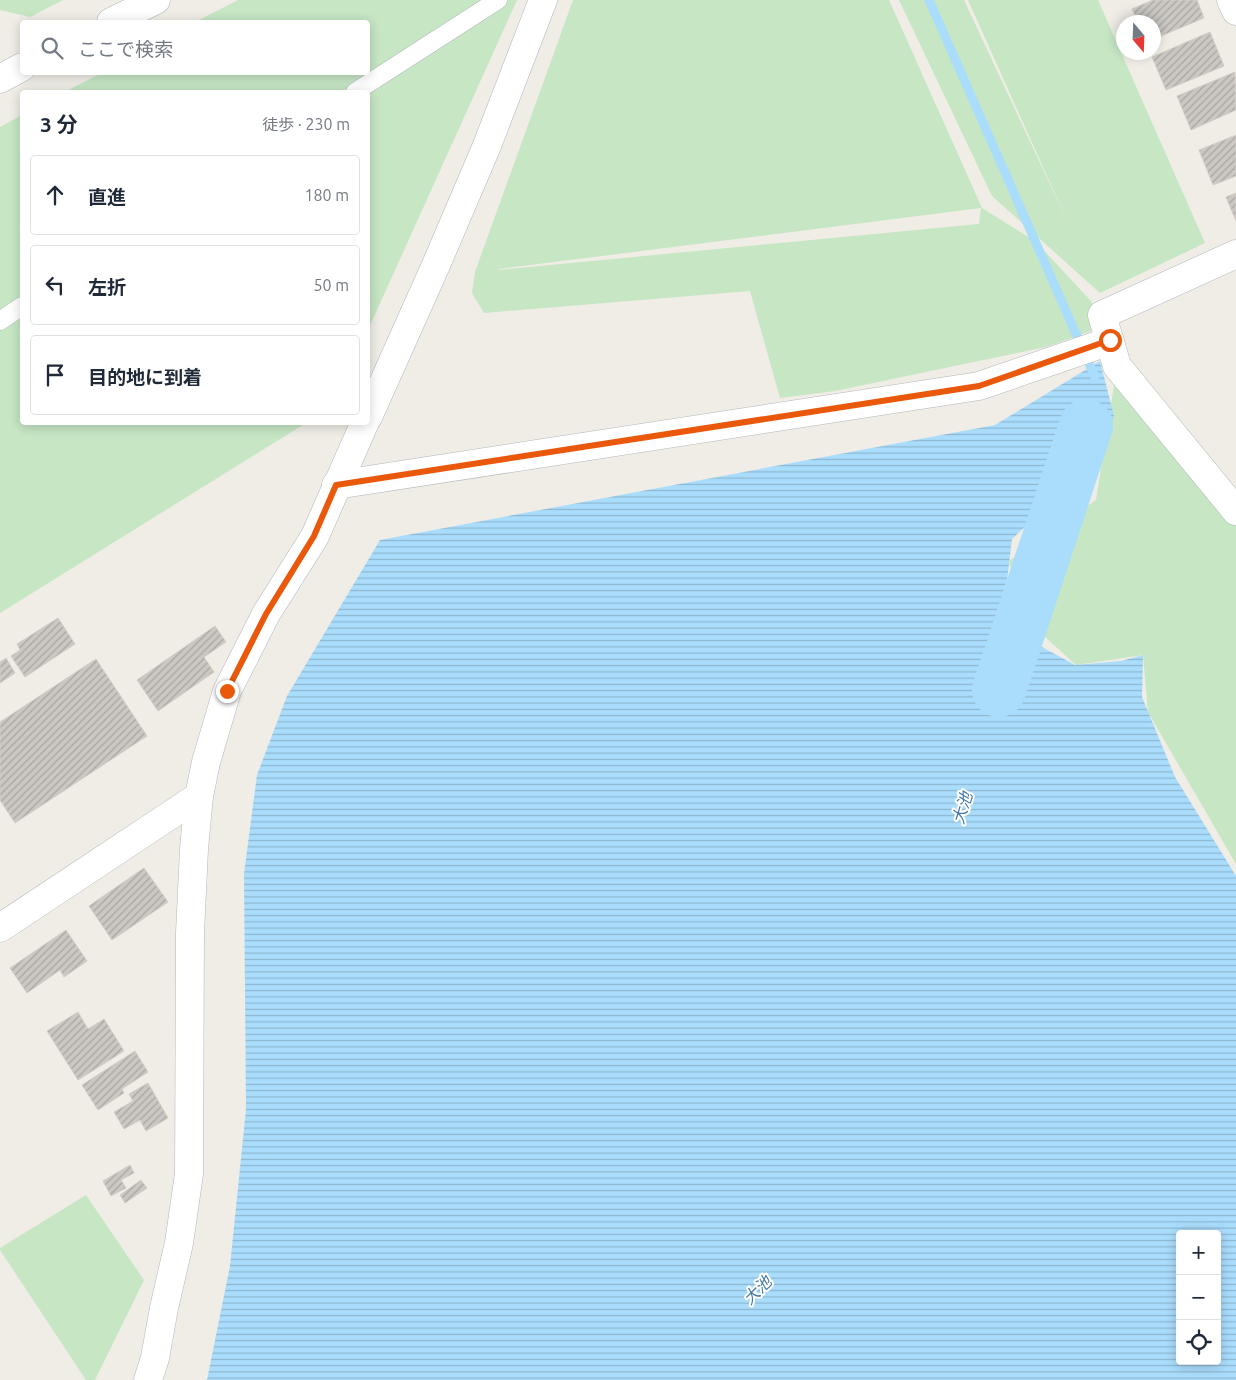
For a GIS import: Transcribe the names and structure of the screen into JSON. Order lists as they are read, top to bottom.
{
  "water": ["大池"],
  "north": "bottom",
  "page": {
    "search": "ここで検索",
    "heading": ["3 分", "徒歩 · 230 m"],
    "list": [
      ["直進", "180 m"],
      ["左折", "50 m"],
      "目的地に到着"
    ],
    "map_buttons": ["+", "−"]
  }
}
